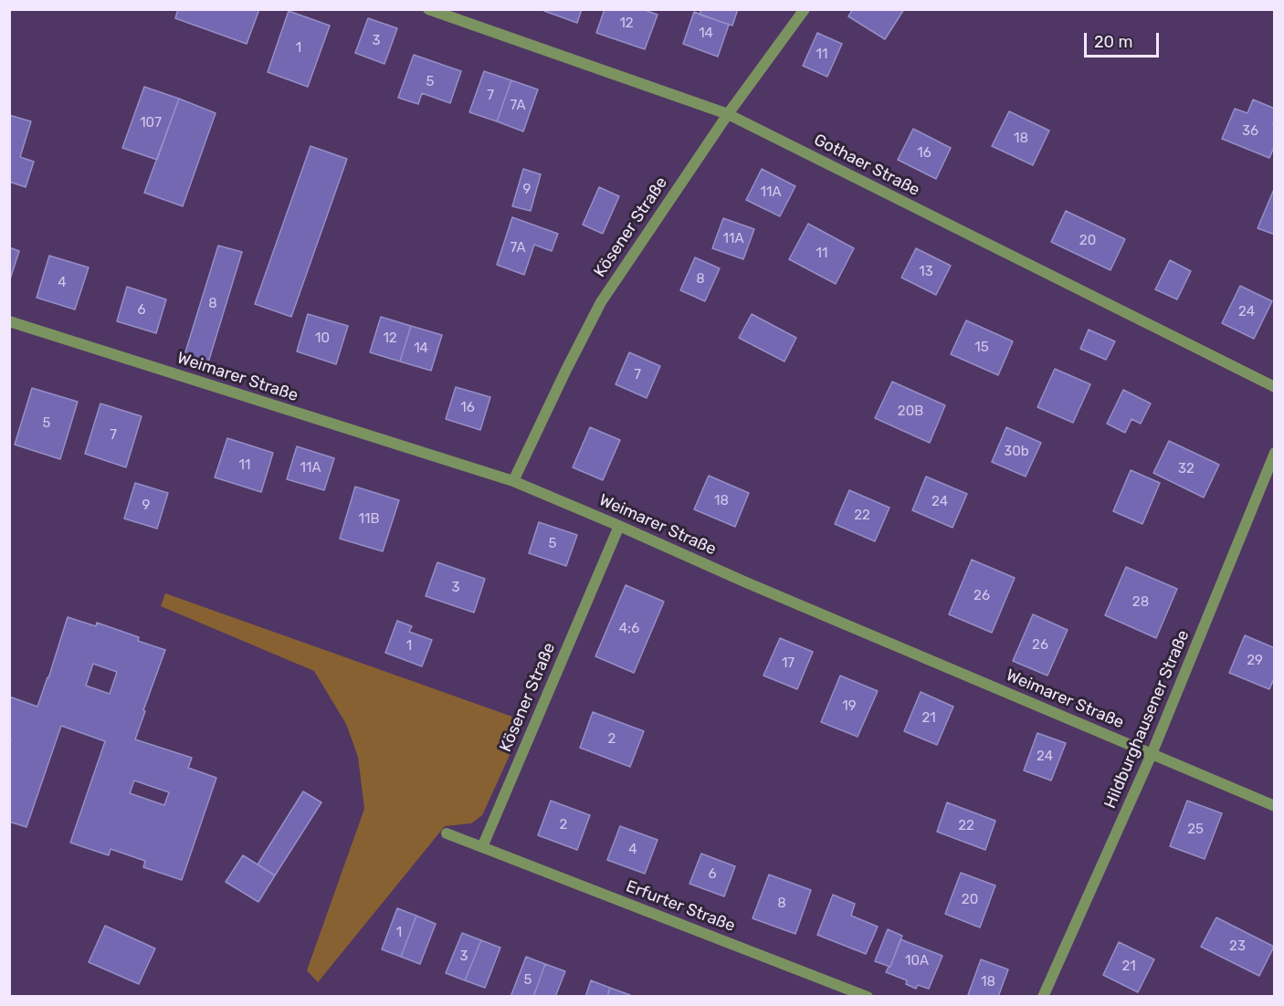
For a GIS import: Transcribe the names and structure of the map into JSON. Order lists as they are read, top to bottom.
{
  "streets": {
    "street": [
      "Gothaer Straße",
      "Kösener Straße",
      "Weimarer Straße",
      "Hildburghausener Straße",
      "Erfurter Straße"
    ]
  },
  "crossings": [
    ["Gothaer Straße", "Kösener Straße"],
    ["Kösener Straße", "Weimarer Straße"],
    ["Kösener Straße", "Erfurter Straße"],
    ["Weimarer Straße", "Hildburghausener Straße"]
  ],
  "house_numbers": [
    "12",
    "14",
    "3",
    "1",
    "11",
    "5",
    "7",
    "7A",
    "107",
    "36",
    "18",
    "16",
    "9",
    "11A",
    "11A",
    "20",
    "7A",
    "11",
    "13",
    "8",
    "4",
    "8",
    "6",
    "24",
    "10",
    "12",
    "15",
    "14",
    "7",
    "16",
    "20B",
    "5",
    "7",
    "30b",
    "11",
    "11A",
    "32",
    "18",
    "24",
    "9",
    "22",
    "11B",
    "5",
    "3",
    "26",
    "28",
    "4;6",
    "26",
    "1",
    "29",
    "17",
    "19",
    "21",
    "2",
    "24",
    "2",
    "22",
    "25",
    "4",
    "6",
    "20",
    "8",
    "1",
    "23",
    "3",
    "10A",
    "21",
    "5",
    "18"
  ],
  "scale_bar": "20 m"
}
